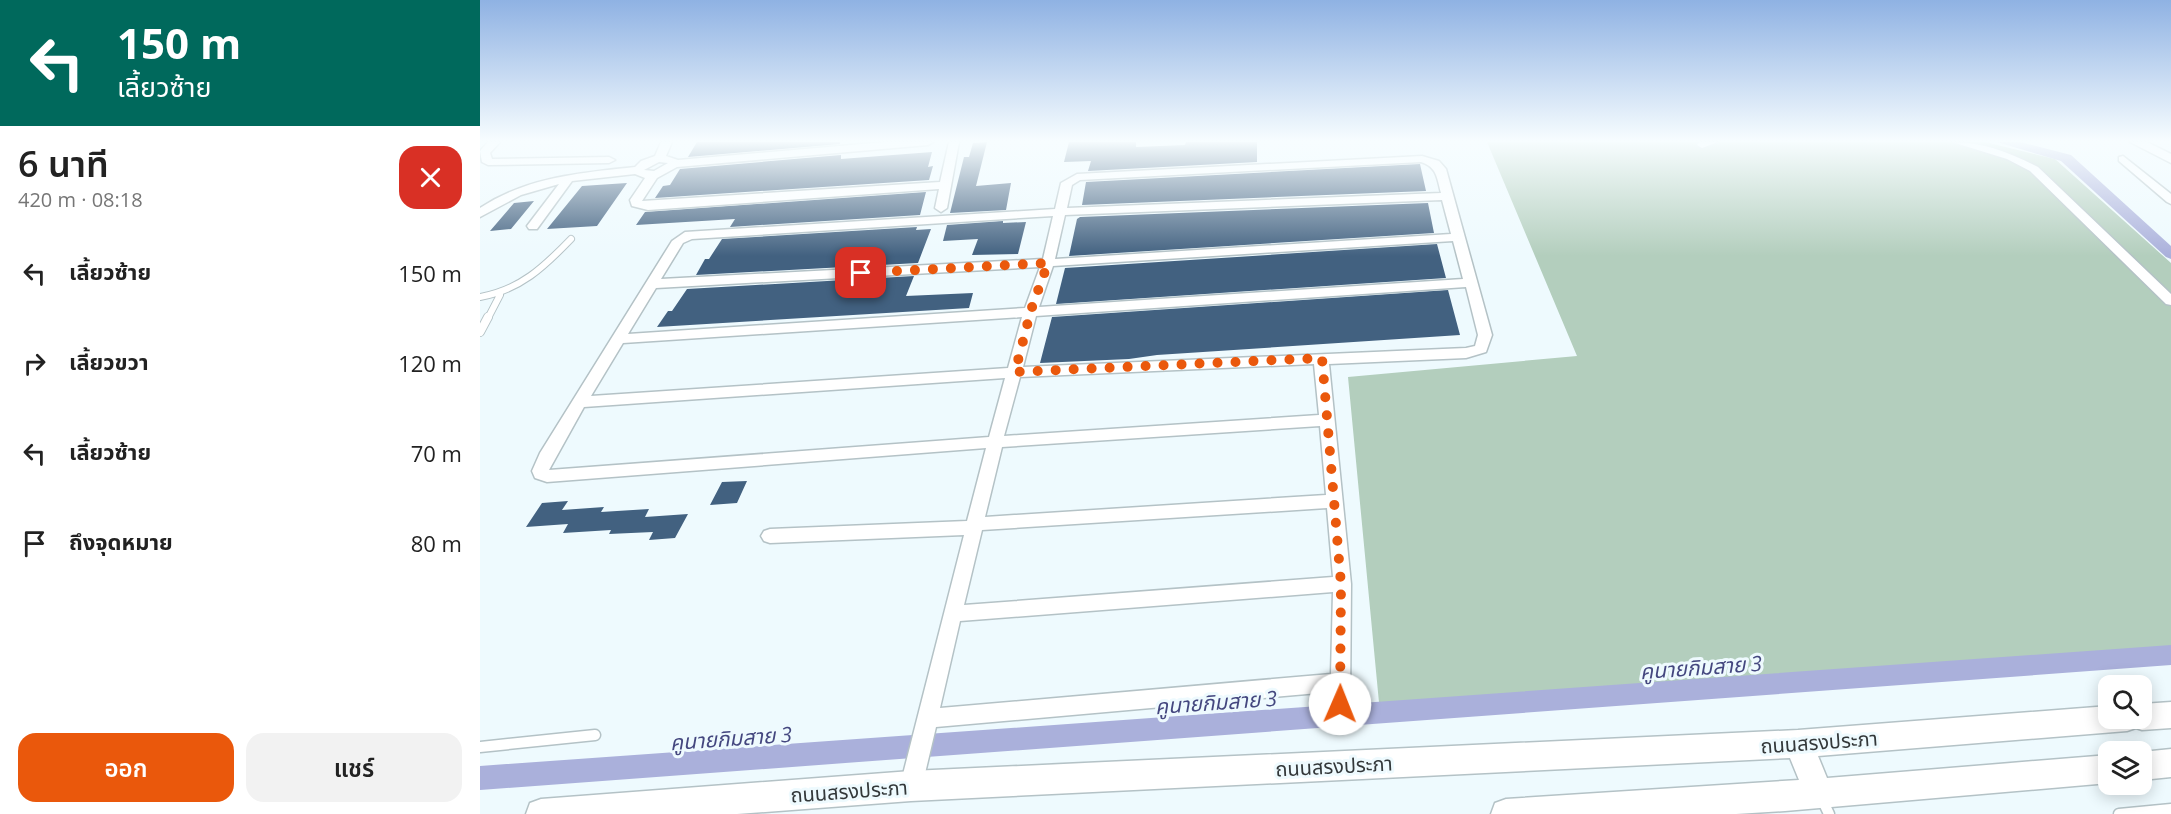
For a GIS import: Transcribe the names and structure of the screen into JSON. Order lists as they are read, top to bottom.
{
  "streets": {
    "main road": ["ถนนสรงประภา"]
  },
  "water": ["คูนายกิมสาย 3"],
  "page": {
    "turn": ["150 m", "เลี้ยวซ้าย"],
    "heading": ["6 นาที", "420 m · 08:18"],
    "list": [
      {
        "name": "เลี้ยวซ้าย",
        "value": "150 m"
      },
      {
        "name": "เลี้ยวขวา",
        "value": "120 m"
      },
      {
        "name": "เลี้ยวซ้าย",
        "value": "70 m"
      },
      {
        "name": "ถึงจุดหมาย",
        "value": "80 m"
      }
    ],
    "buttons": ["ออก", "แชร์"]
  }
}
